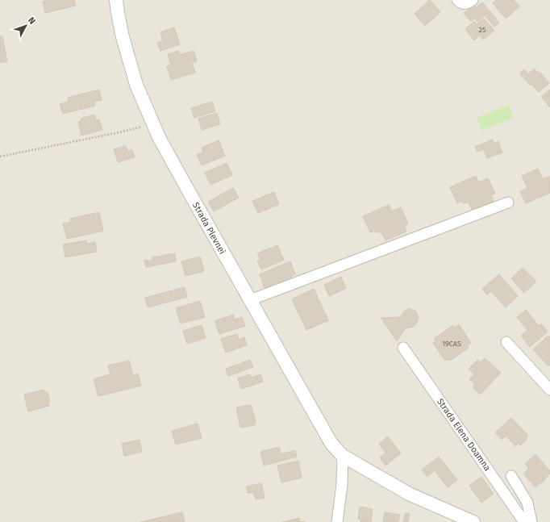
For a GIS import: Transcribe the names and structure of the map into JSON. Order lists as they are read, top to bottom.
{
  "streets": {
    "street": ["Strada Plevnei", "Strada Elena Doamna"]
  },
  "house_numbers": ["25", "19CAS"],
  "north": "top right"
}
